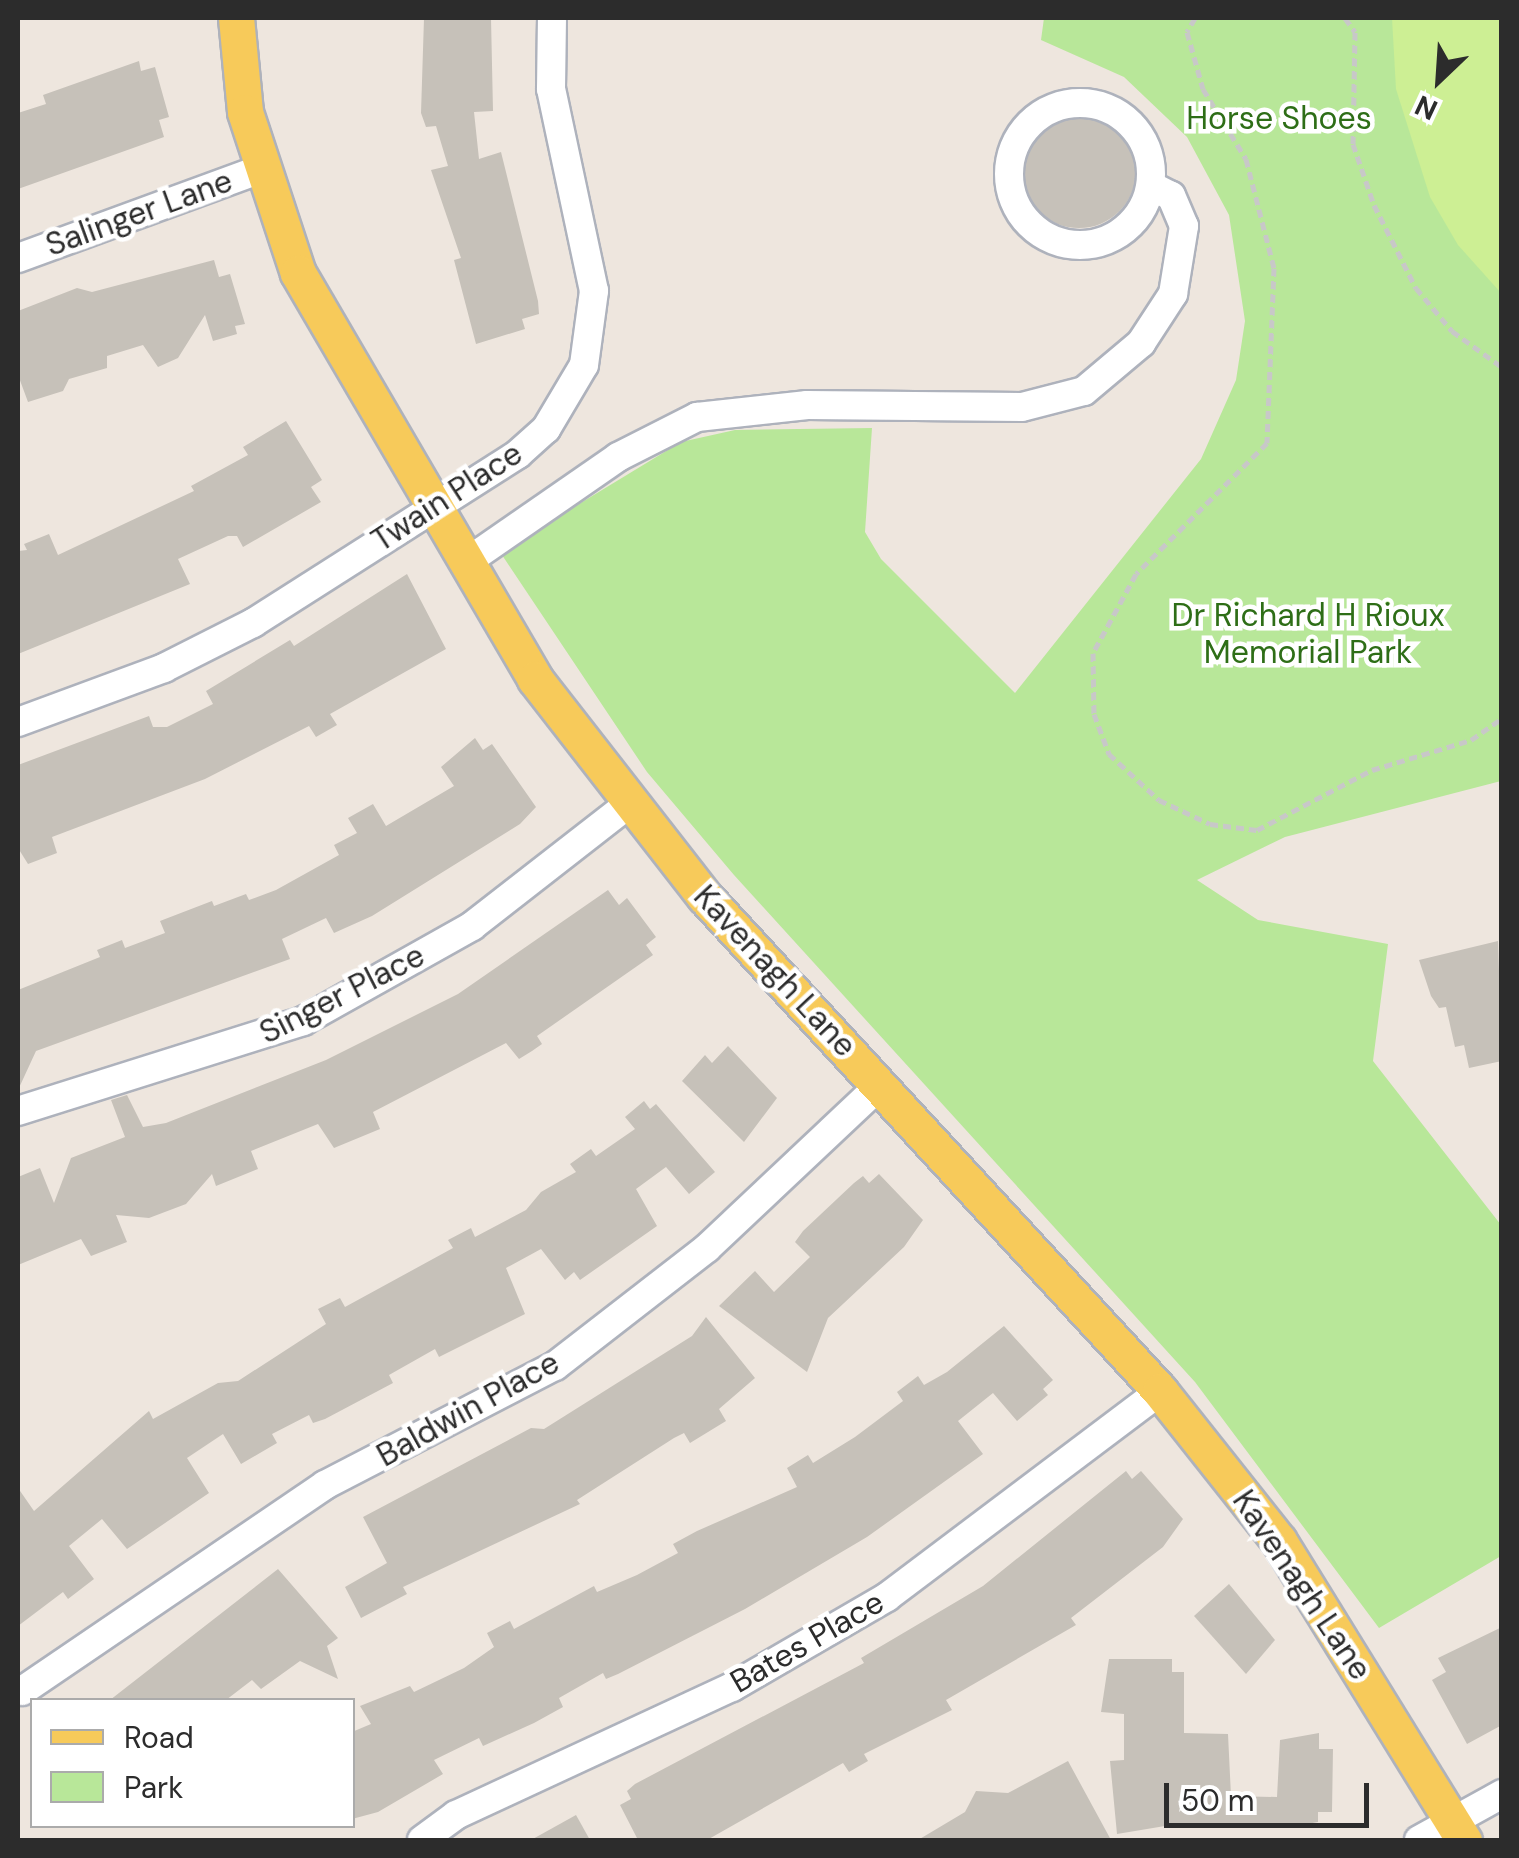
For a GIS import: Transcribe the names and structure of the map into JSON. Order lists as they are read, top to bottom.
{
  "streets": {
    "main road": ["Kavenagh Lane"],
    "street": [
      "Salinger Lane",
      "Twain Place",
      "Singer Place",
      "Baldwin Place",
      "Bates Place"
    ]
  },
  "crossings": [
    ["Salinger Lane", "Kavenagh Lane"],
    ["Twain Place", "Kavenagh Lane"],
    ["Kavenagh Lane", "Singer Place"],
    ["Kavenagh Lane", "Baldwin Place"],
    ["Kavenagh Lane", "Bates Place"]
  ],
  "parks": ["Horse Shoes", "Dr Richard H Rioux Memorial Park"],
  "legend": ["Road", "Park"],
  "scale_bar": "50 m",
  "north": "bottom left"
}
